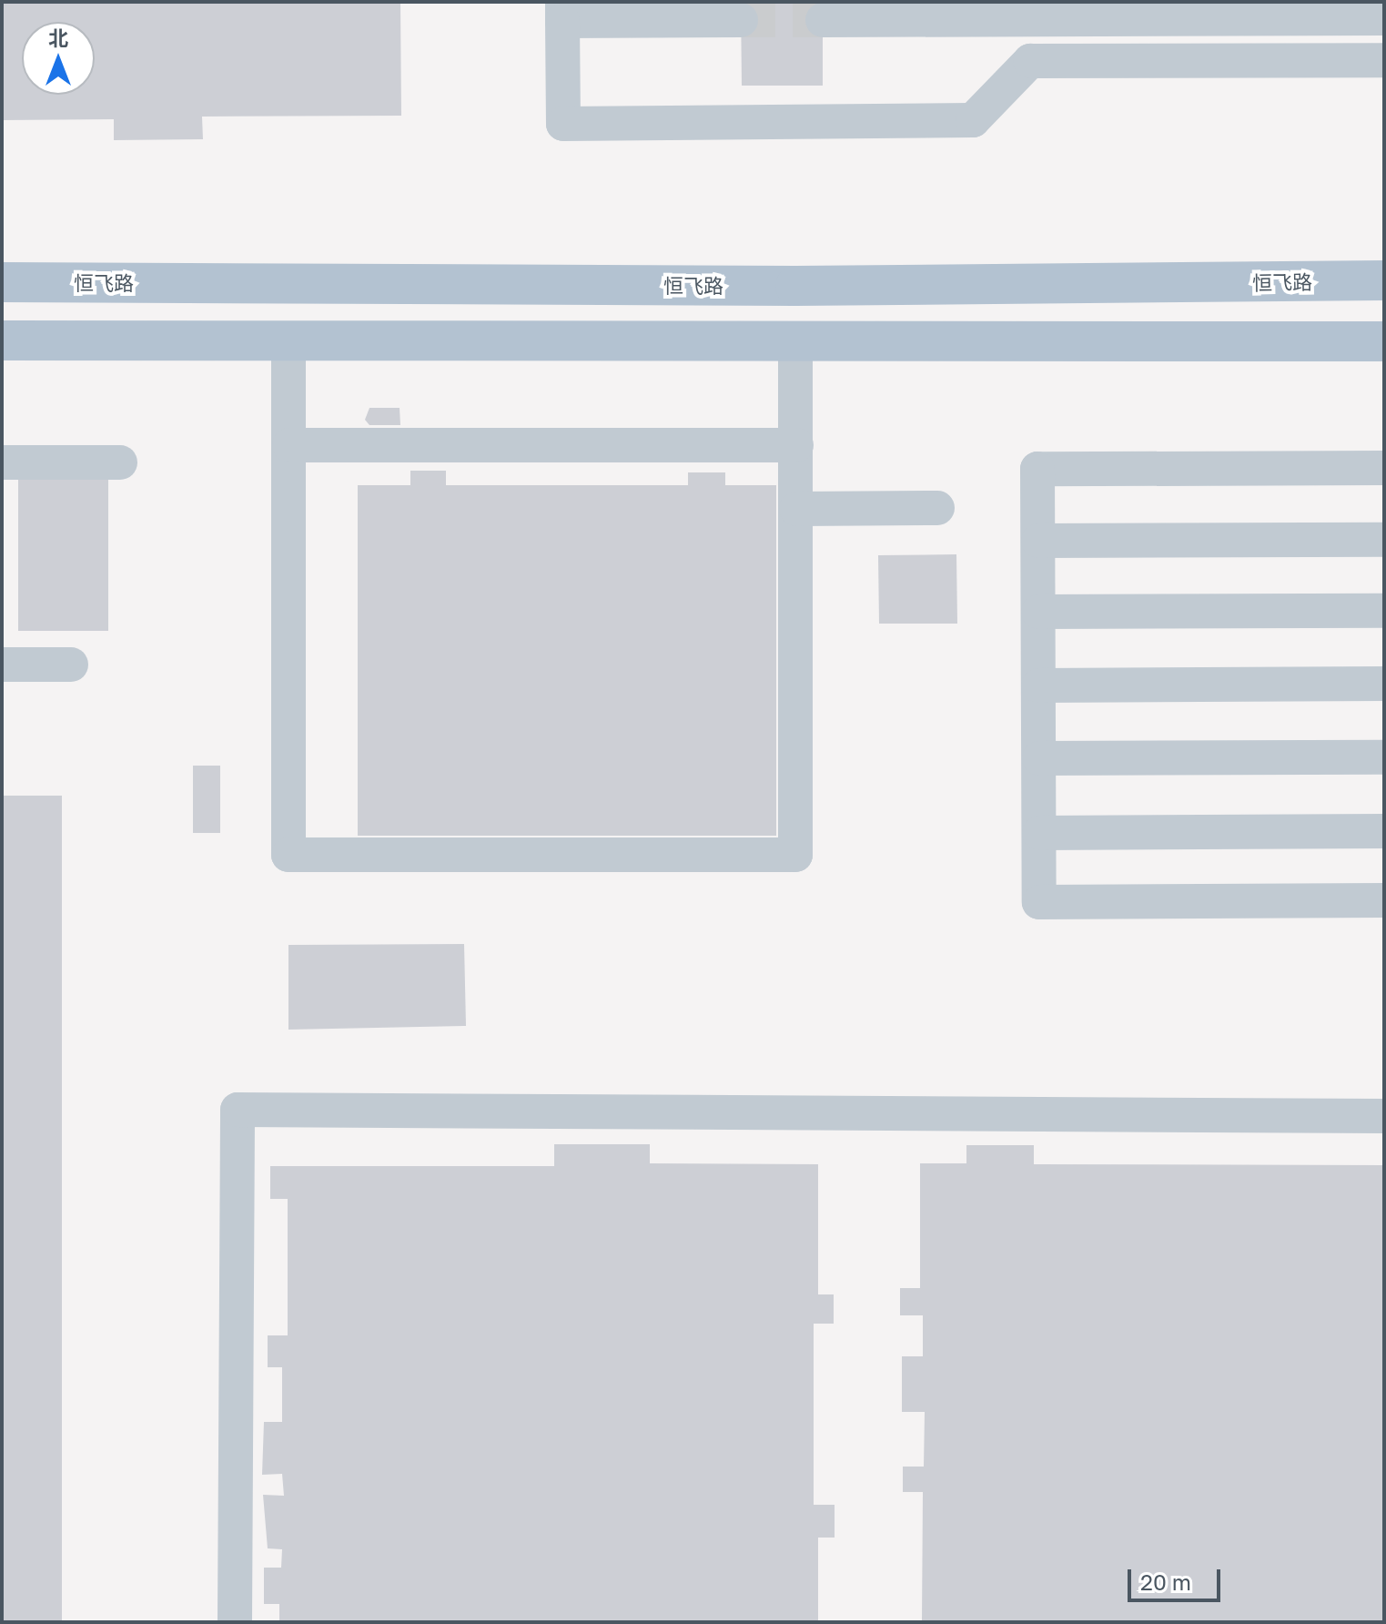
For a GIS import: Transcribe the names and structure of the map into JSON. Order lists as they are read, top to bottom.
{
  "streets": {
    "main road": ["恒飞路"]
  },
  "scale_bar": "20 m",
  "north": "top"
}
